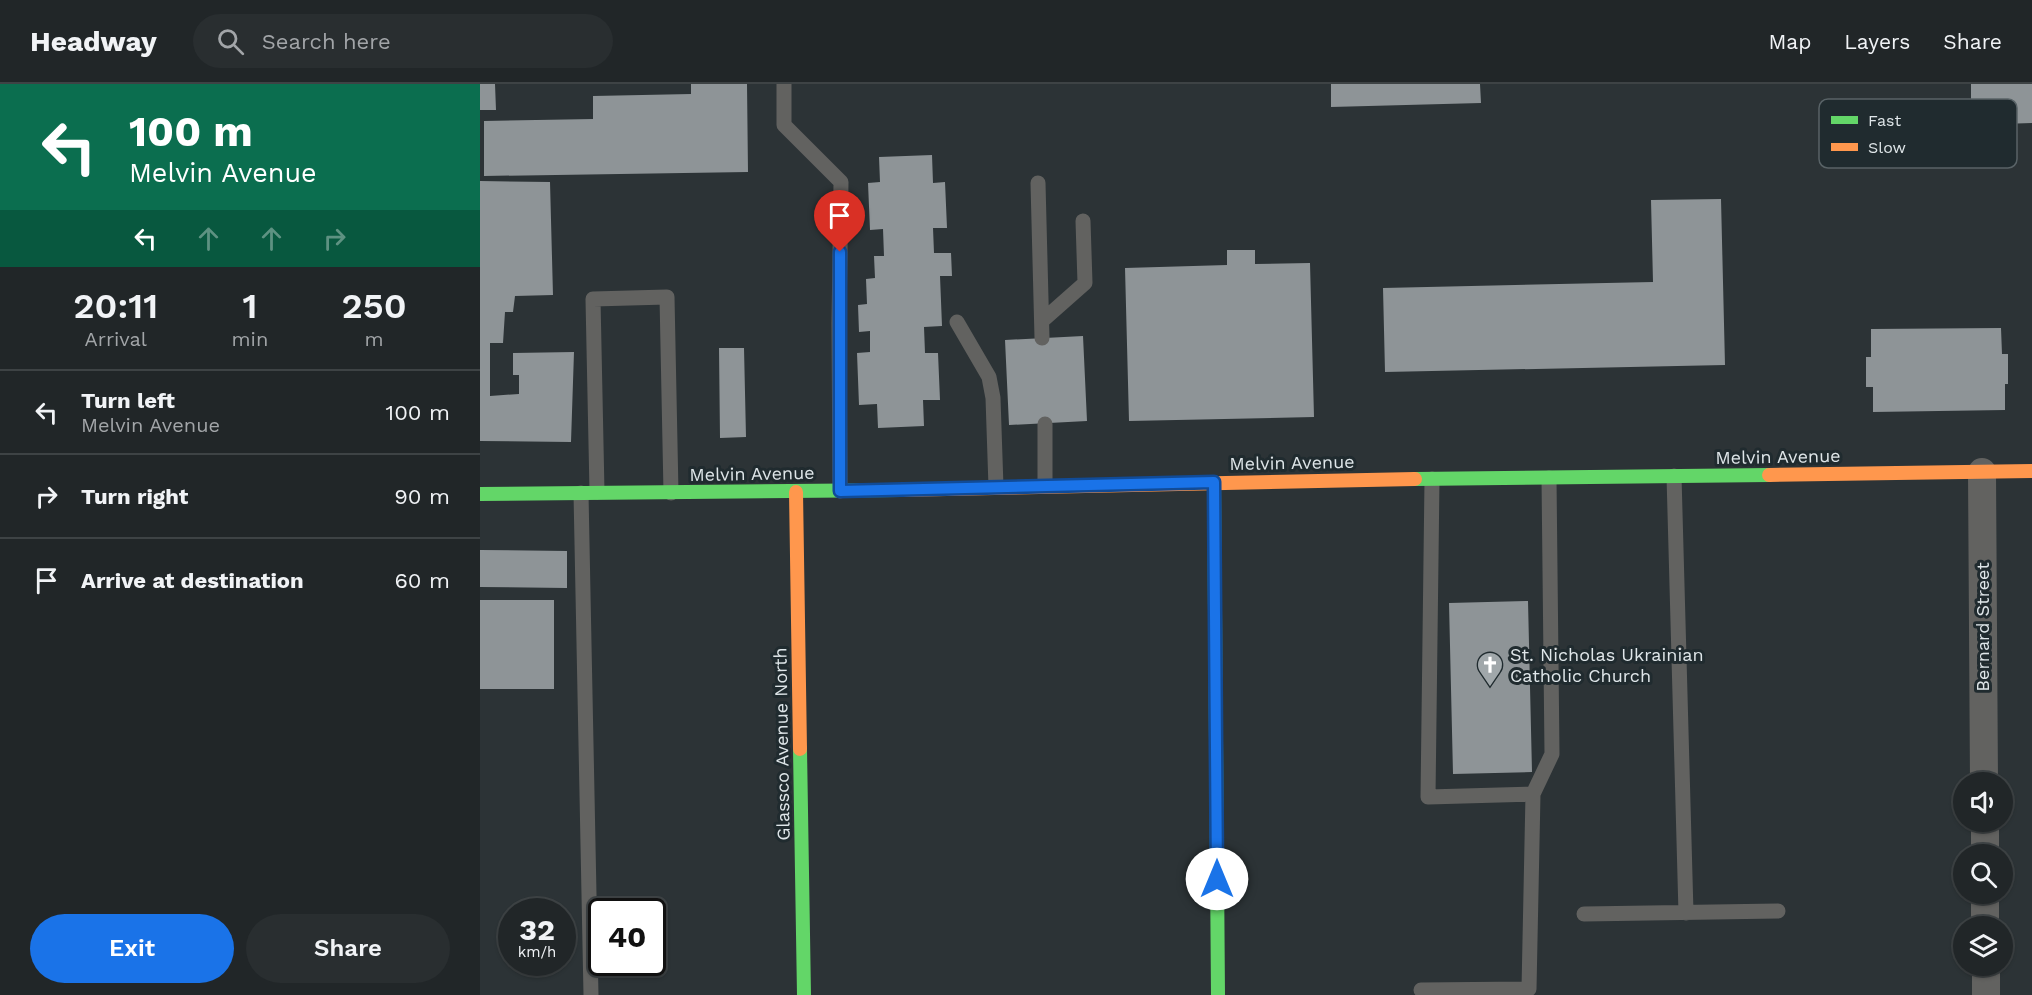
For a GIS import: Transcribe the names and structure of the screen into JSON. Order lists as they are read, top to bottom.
{
  "streets": {
    "street": ["Melvin Avenue", "Bernard Street", "Glassco Avenue North"]
  },
  "crossings": [
    ["Melvin Avenue", "Bernard Street"],
    ["Melvin Avenue", "Glassco Avenue North"]
  ],
  "places": {
    "church": ["St. Nicholas Ukrainian Catholic Church"]
  },
  "legend": ["Fast", "Slow"],
  "page": {
    "header": "Headway",
    "search": "Search here",
    "nav": ["Map", "Layers", "Share"],
    "turn": ["100 m", "Melvin Avenue"],
    "eta": [
      "20:11",
      "Arrival",
      "1",
      "min",
      "250",
      "m"
    ],
    "list": [
      {
        "name": "Turn left",
        "note": "Melvin Avenue",
        "value": "100 m"
      },
      {
        "name": "Turn right",
        "value": "90 m"
      },
      {
        "name": "Arrive at destination",
        "value": "60 m"
      }
    ],
    "speed": "32 km/h",
    "limit": "40",
    "buttons": ["Exit", "Share"]
  }
}
